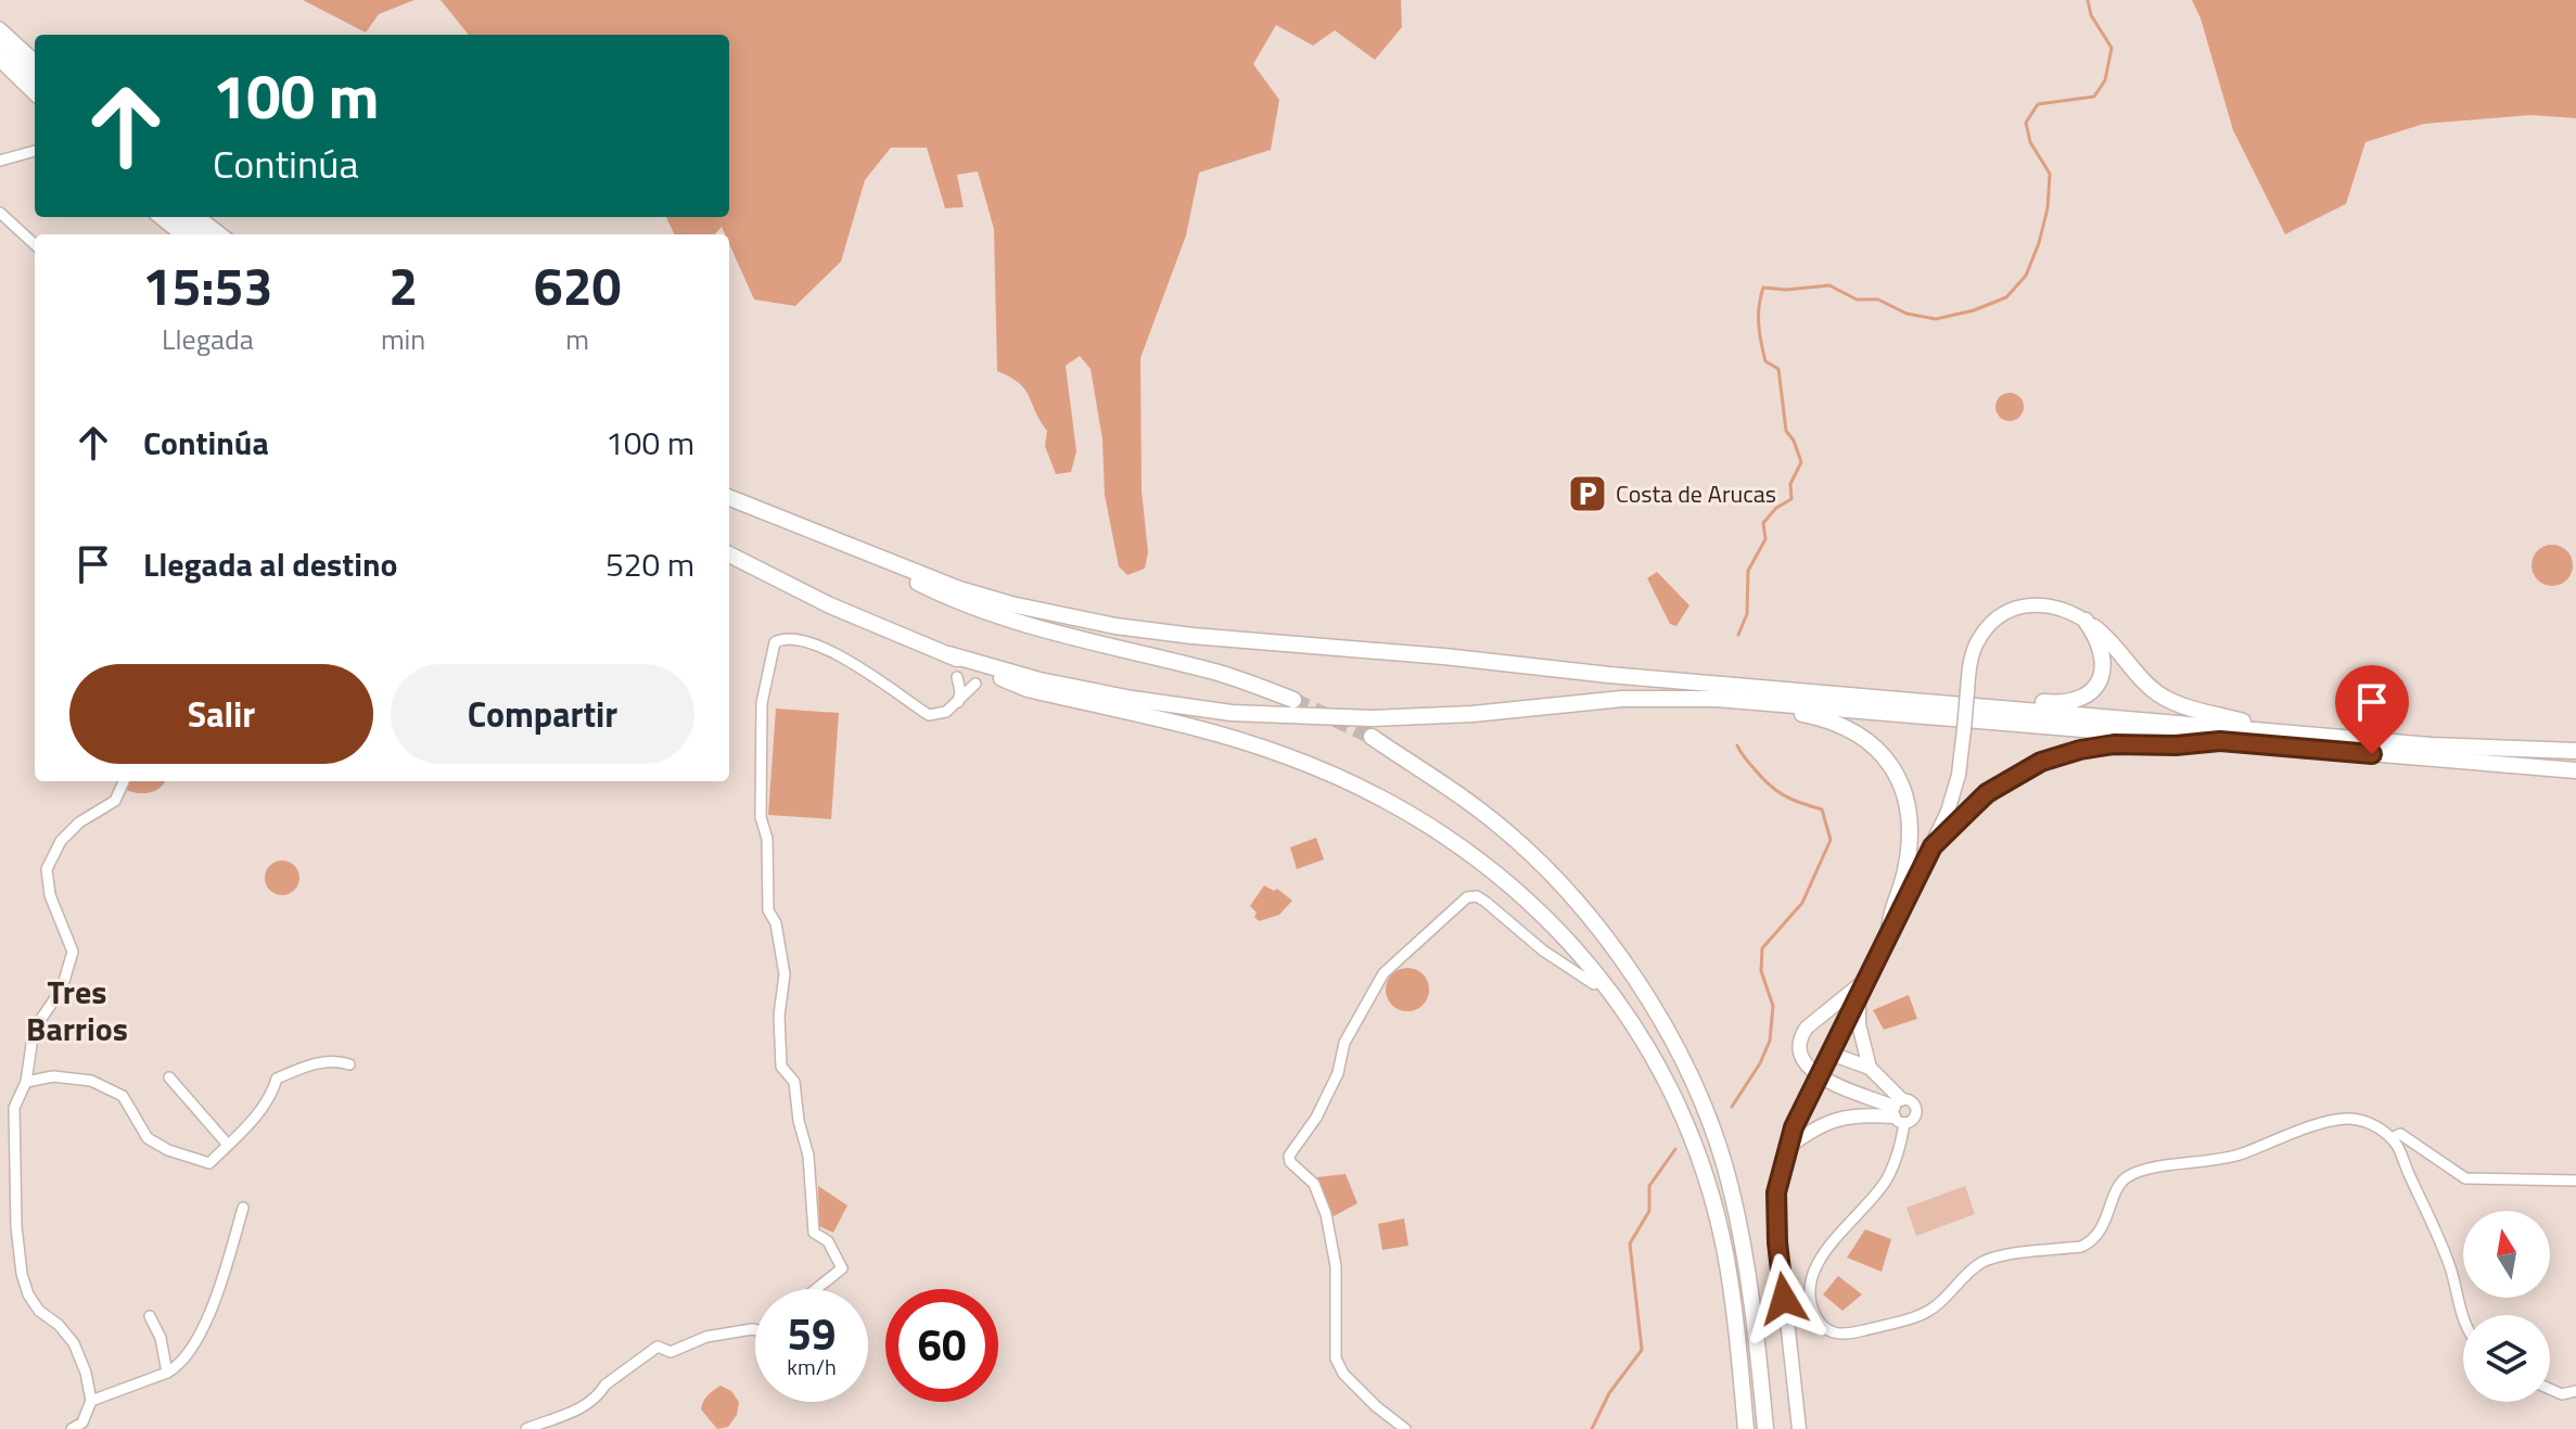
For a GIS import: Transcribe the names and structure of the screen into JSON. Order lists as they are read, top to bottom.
{
  "districts": ["Tres Barrios"],
  "places": {
    "parking": ["Costa de Arucas"]
  },
  "north": "top",
  "page": {
    "turn": ["100 m", "Continúa"],
    "eta": [
      "15:53",
      "Llegada",
      "2",
      "min",
      "620",
      "m"
    ],
    "list": [
      {
        "name": "Continúa",
        "value": "100 m"
      },
      {
        "name": "Llegada al destino",
        "value": "520 m"
      }
    ],
    "buttons": ["Salir", "Compartir"],
    "speed": "59 km/h",
    "limit": "60"
  }
}
